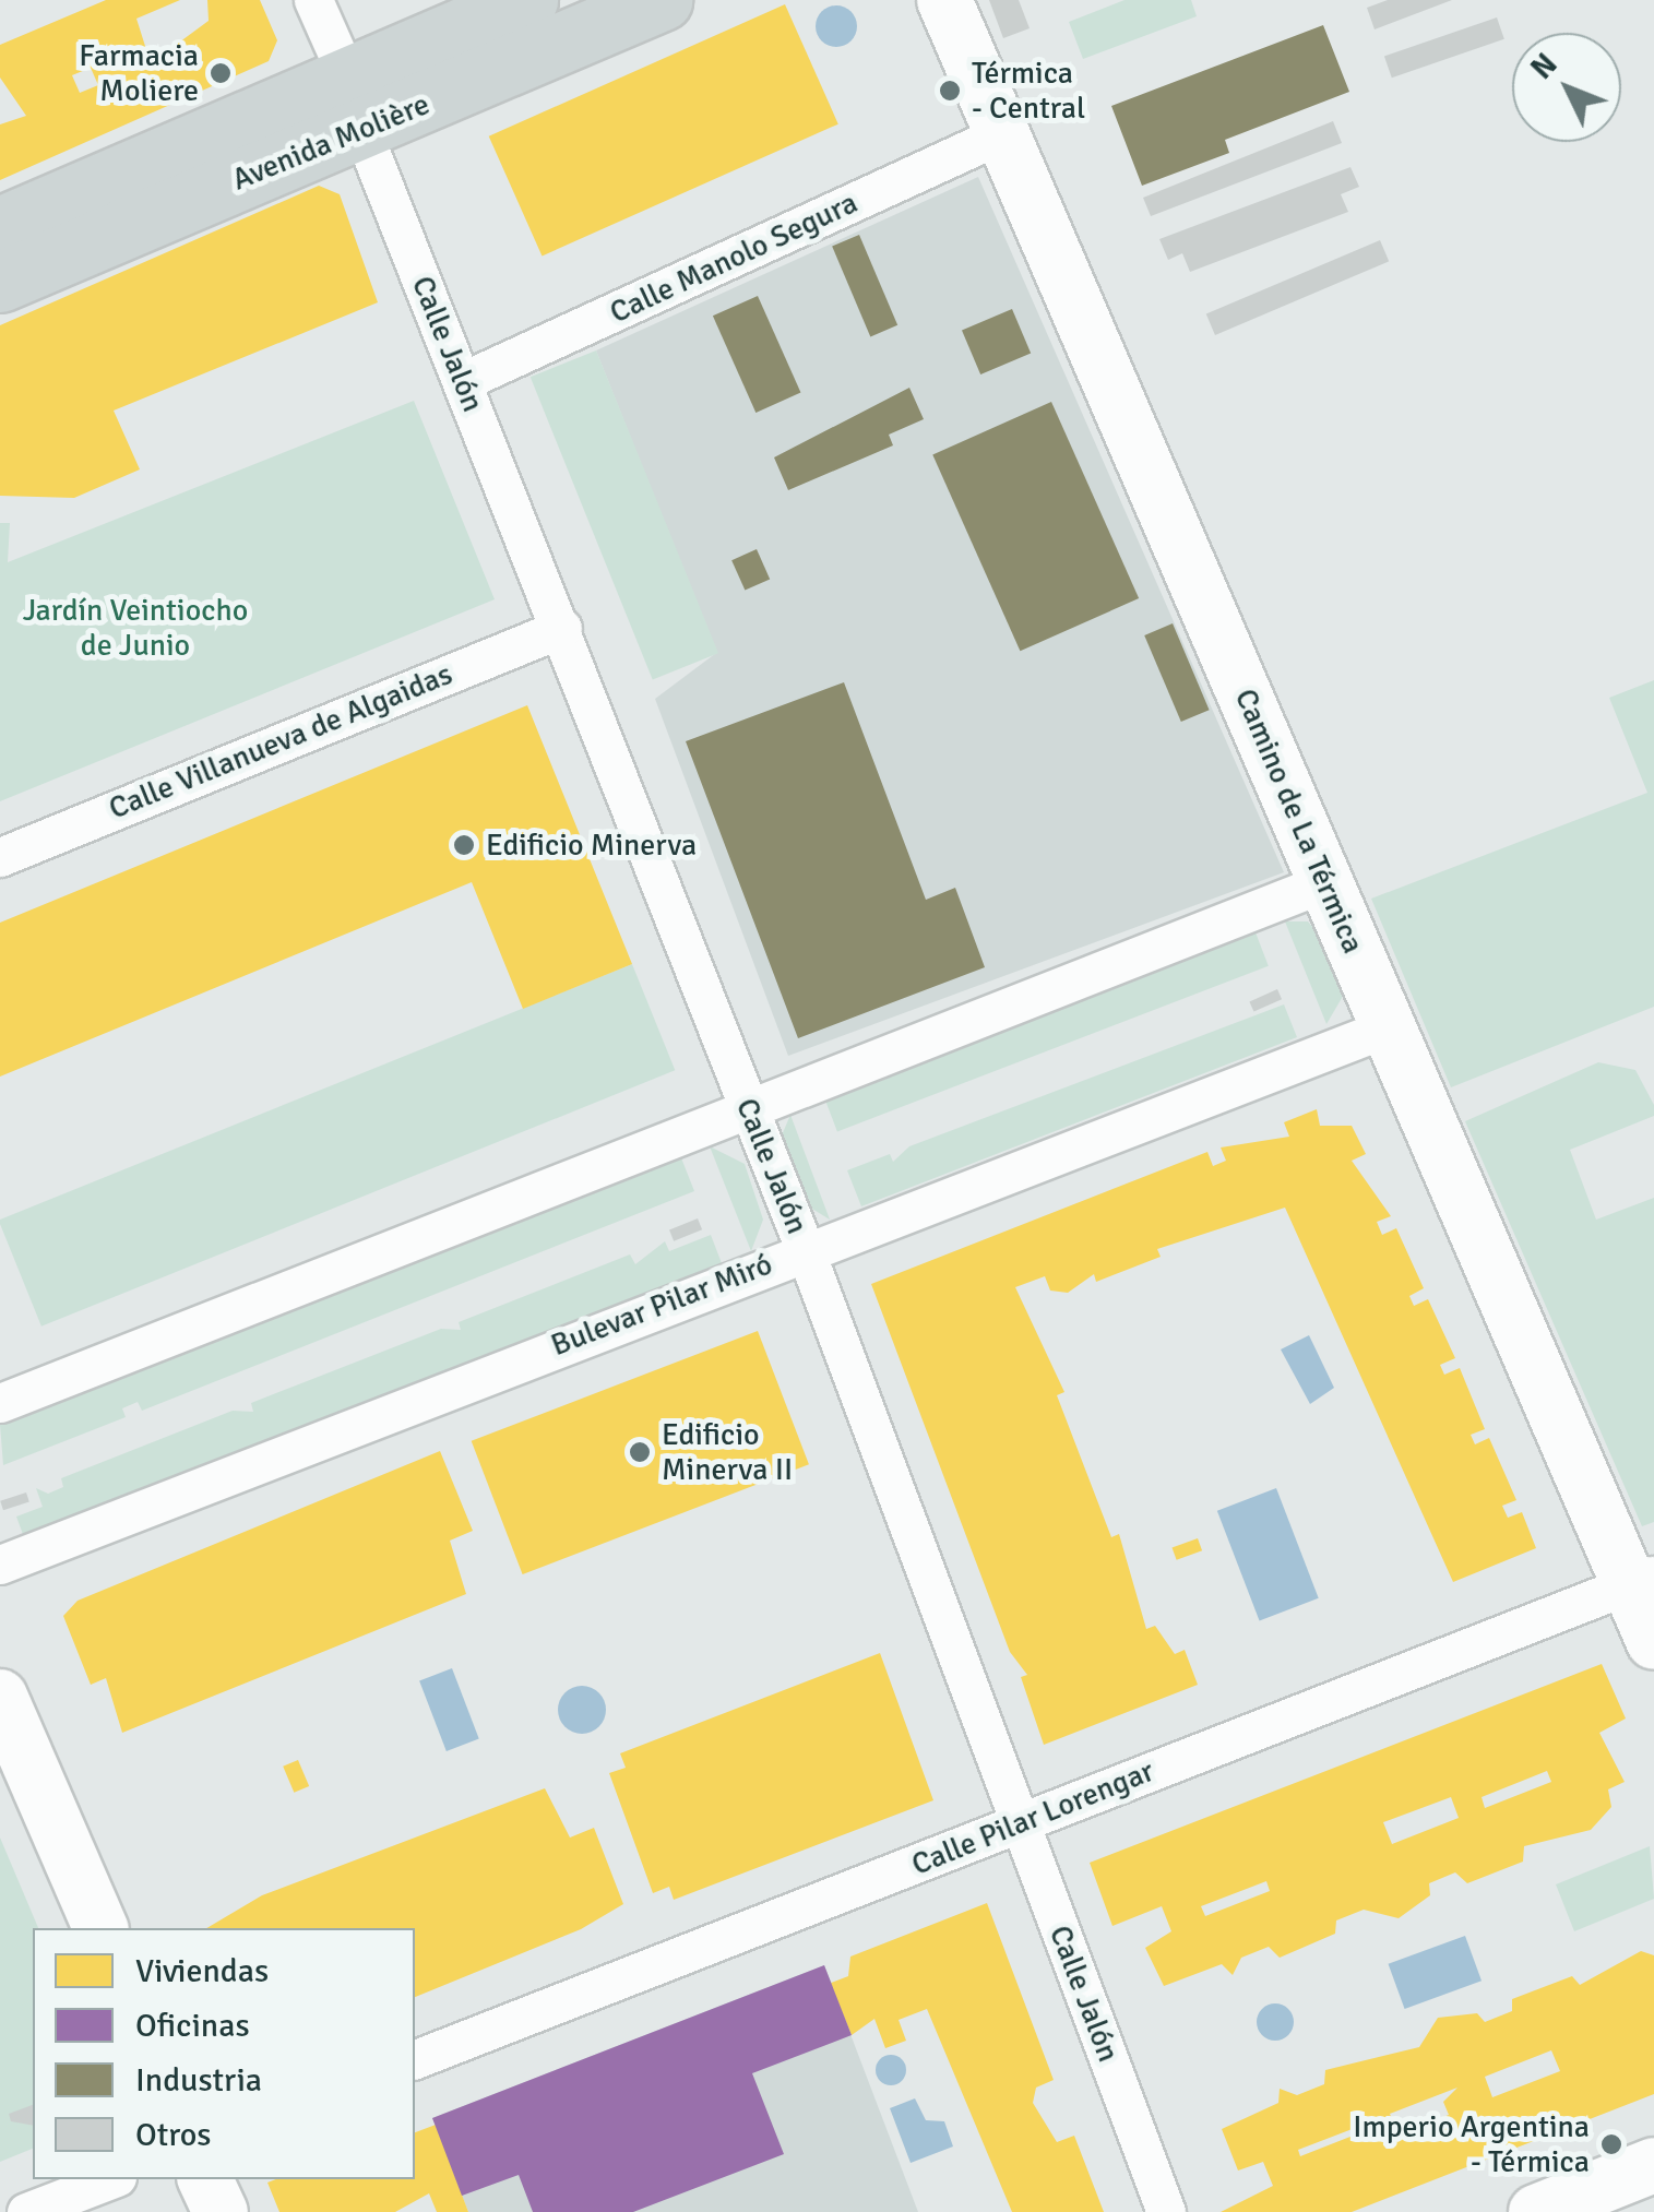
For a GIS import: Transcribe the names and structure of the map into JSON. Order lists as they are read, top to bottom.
{
  "streets": {
    "main road": ["Avenida Molière", "Camino de La Térmica"],
    "street": [
      "Calle Manolo Segura",
      "Calle Jalón",
      "Calle Villanueva de Algaidas",
      "Bulevar Pilar Miró",
      "Calle Pilar Lorengar"
    ]
  },
  "crossings": [
    ["Avenida Molière", "Calle Jalón"],
    ["Calle Manolo Segura", "Calle Jalón"],
    ["Calle Manolo Segura", "Camino de La Térmica"],
    ["Calle Jalón", "Calle Villanueva de Algaidas"],
    ["Calle Jalón", "Bulevar Pilar Miró"],
    ["Calle Jalón", "Calle Pilar Lorengar"],
    ["Camino de La Térmica", "Bulevar Pilar Miró"],
    ["Camino de La Térmica", "Calle Pilar Lorengar"]
  ],
  "parks": ["Jardín Veintiocho de Junio"],
  "places": [
    "Farmacia Moliere",
    "Térmica - Central",
    "Edificio Minerva",
    "Edificio Minerva II",
    "Imperio Argentina - Térmica"
  ],
  "legend": [
    "Viviendas",
    "Oficinas",
    "Industria",
    "Otros"
  ],
  "north": "top left"
}
